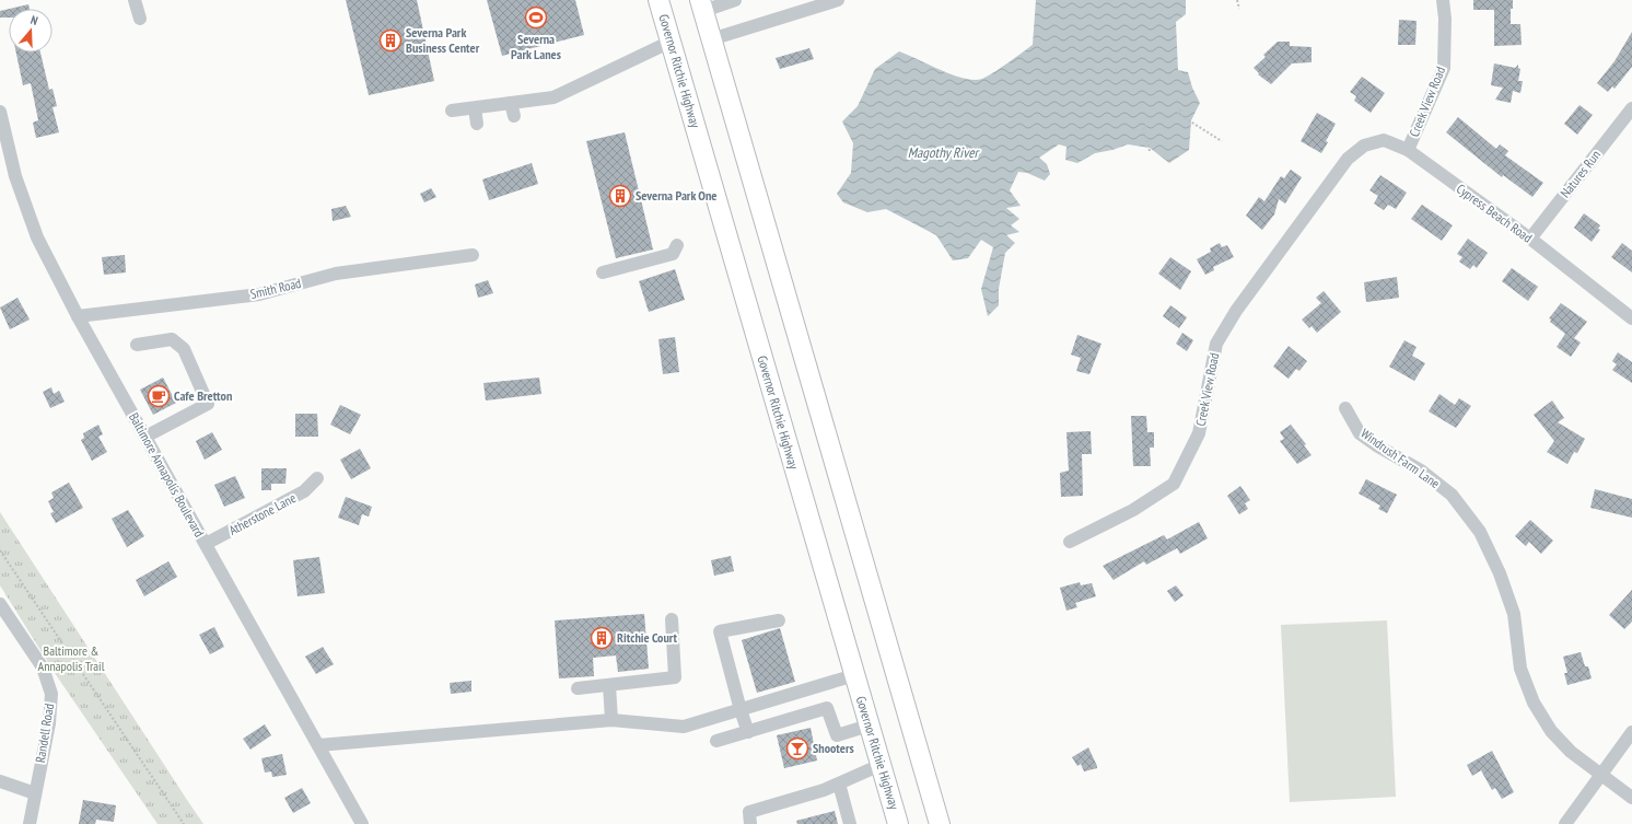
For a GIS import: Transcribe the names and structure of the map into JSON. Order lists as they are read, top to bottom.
{
  "streets": {
    "highway": ["Governor Ritchie Highway"],
    "street": [
      "Creek View Road",
      "Natures Run",
      "Cypress Beach Road",
      "Smith Road",
      "Windrush Farm Lane",
      "Baltimore Annapolis Boulevard",
      "Atherstone Lane",
      "Randell Road"
    ]
  },
  "crossings": [
    ["Creek View Road", "Cypress Beach Road"],
    ["Natures Run", "Cypress Beach Road"],
    ["Smith Road", "Baltimore Annapolis Boulevard"],
    ["Baltimore Annapolis Boulevard", "Atherstone Lane"]
  ],
  "water": ["Magothy River"],
  "parks": ["Baltimore & Annapolis Trail"],
  "places": {
    "sports": ["Severna Park Lanes"],
    "building": ["Severna Park Business Center", "Severna Park One", "Ritchie Court"],
    "cafe": ["Cafe Bretton"],
    "bar": ["Shooters"]
  },
  "north": "top"
}
